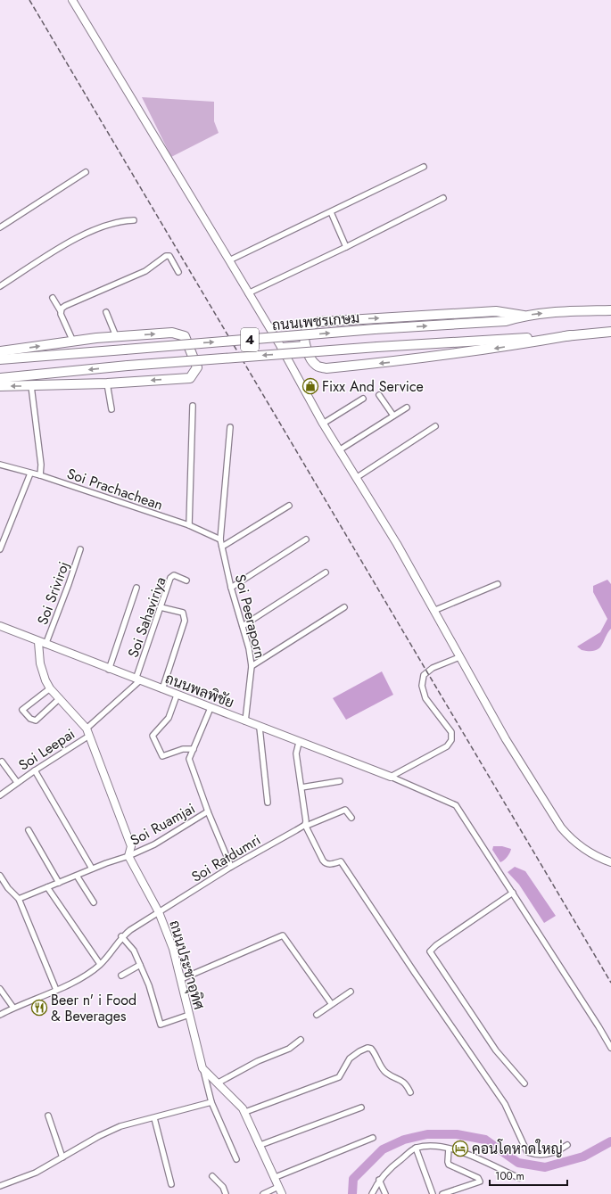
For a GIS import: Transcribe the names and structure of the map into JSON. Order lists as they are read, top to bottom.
{
  "streets": {
    "highway": ["ถนนเพชรเกษม", "4"],
    "street": [
      "Soi Prachachean",
      "Soi Sriviroj",
      "Soi Peeraporn",
      "Soi Sahaviriya",
      "ถนนพลพิชัย",
      "Soi Leepai",
      "Soi Ruamjai",
      "Soi Ratdumri",
      "ถนนประชาอุทิศ"
    ]
  },
  "crossings": [
    ["Soi Prachachean", "Soi Peeraporn"],
    ["Soi Sriviroj", "ถนนพลพิชัย"],
    ["Soi Peeraporn", "ถนนพลพิชัย"],
    ["Soi Sahaviriya", "ถนนพลพิชัย"],
    ["Soi Sahaviriya", "Soi Leepai"],
    ["ถนนพลพิชัย", "Soi Leepai"],
    ["ถนนพลพิชัย", "ถนนประชาอุทิศ"],
    ["Soi Leepai", "ถนนประชาอุทิศ"],
    ["Soi Ruamjai", "ถนนประชาอุทิศ"],
    ["Soi Ratdumri", "ถนนประชาอุทิศ"]
  ],
  "places": {
    "shop": ["Fixx And Service"],
    "restaurant": ["Beer n' i Food & Beverages"],
    "hotel": ["คอนโดหาดใหญ่"]
  },
  "scale_bar": "100 m"
}
